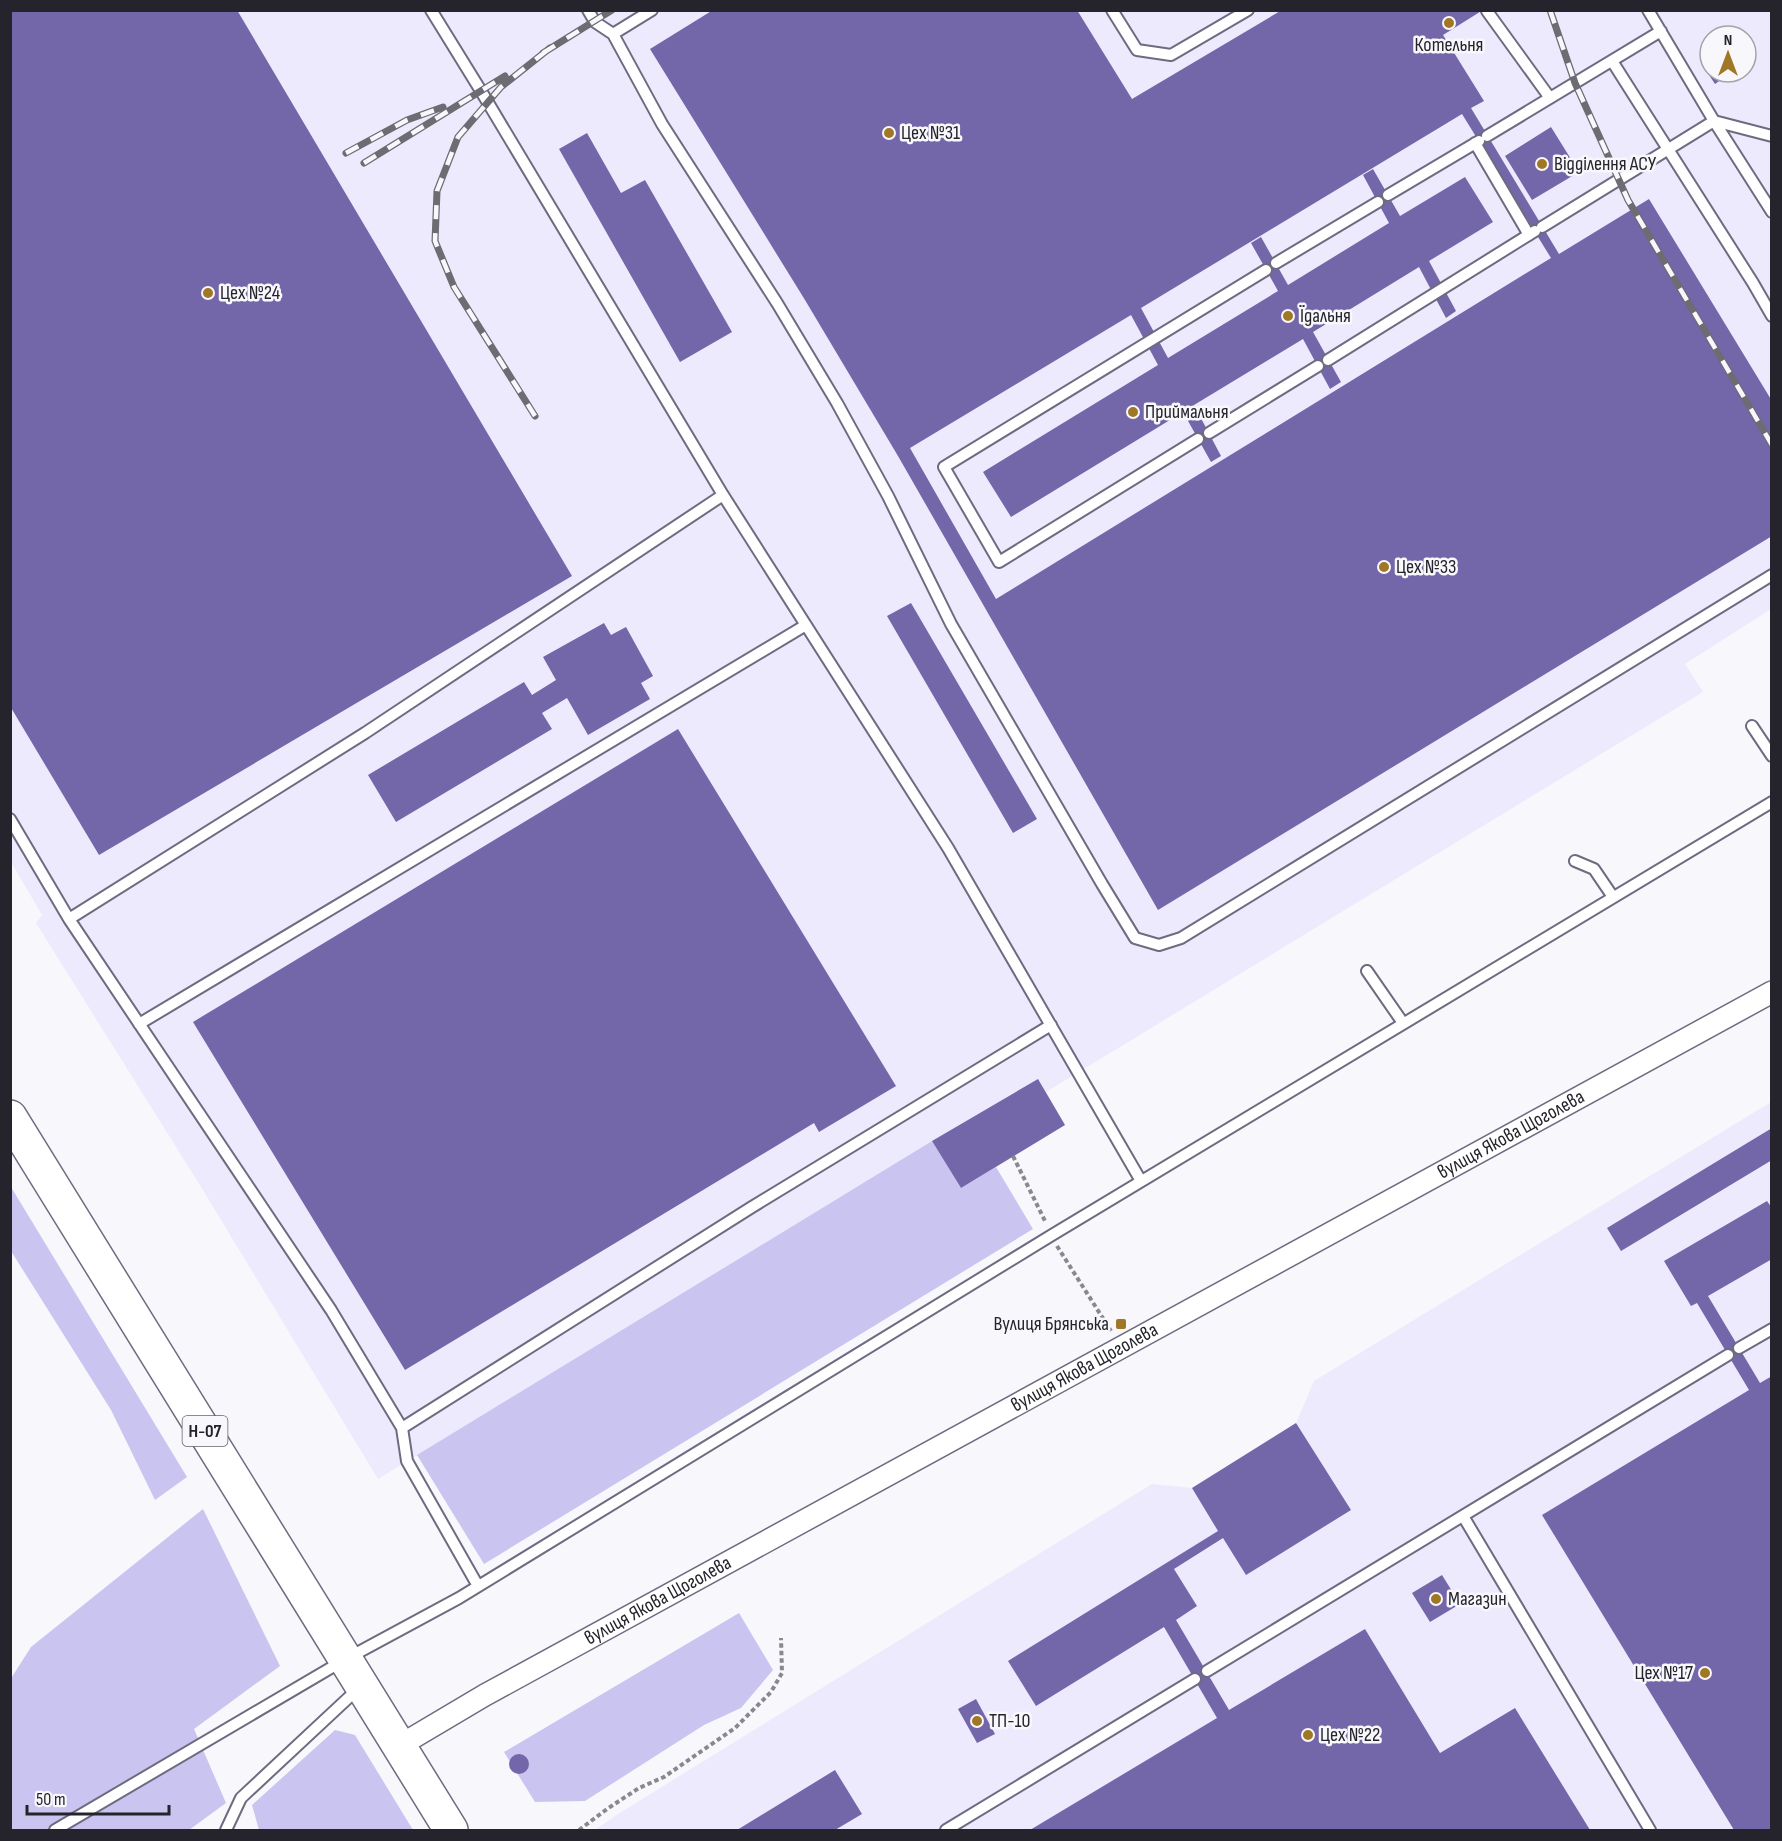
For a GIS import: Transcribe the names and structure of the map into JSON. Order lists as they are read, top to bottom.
{
  "streets": {
    "main road": ["Н-07"],
    "street": ["вулиця Якова Щоголева"]
  },
  "crossings": [
    ["вулиця Якова Щоголева", "Н-07"]
  ],
  "places": {
    "other": [
      "Котельня",
      "Цех №31",
      "Відділення АСУ",
      "Цех №24",
      "Їдальня",
      "Приймальня",
      "Цех №33",
      "Магазин",
      "Цех №17",
      "ТП-10",
      "Цех №22"
    ],
    "transit": ["Вулиця Брянська"]
  },
  "scale_bar": "50 m",
  "north": "top"
}
